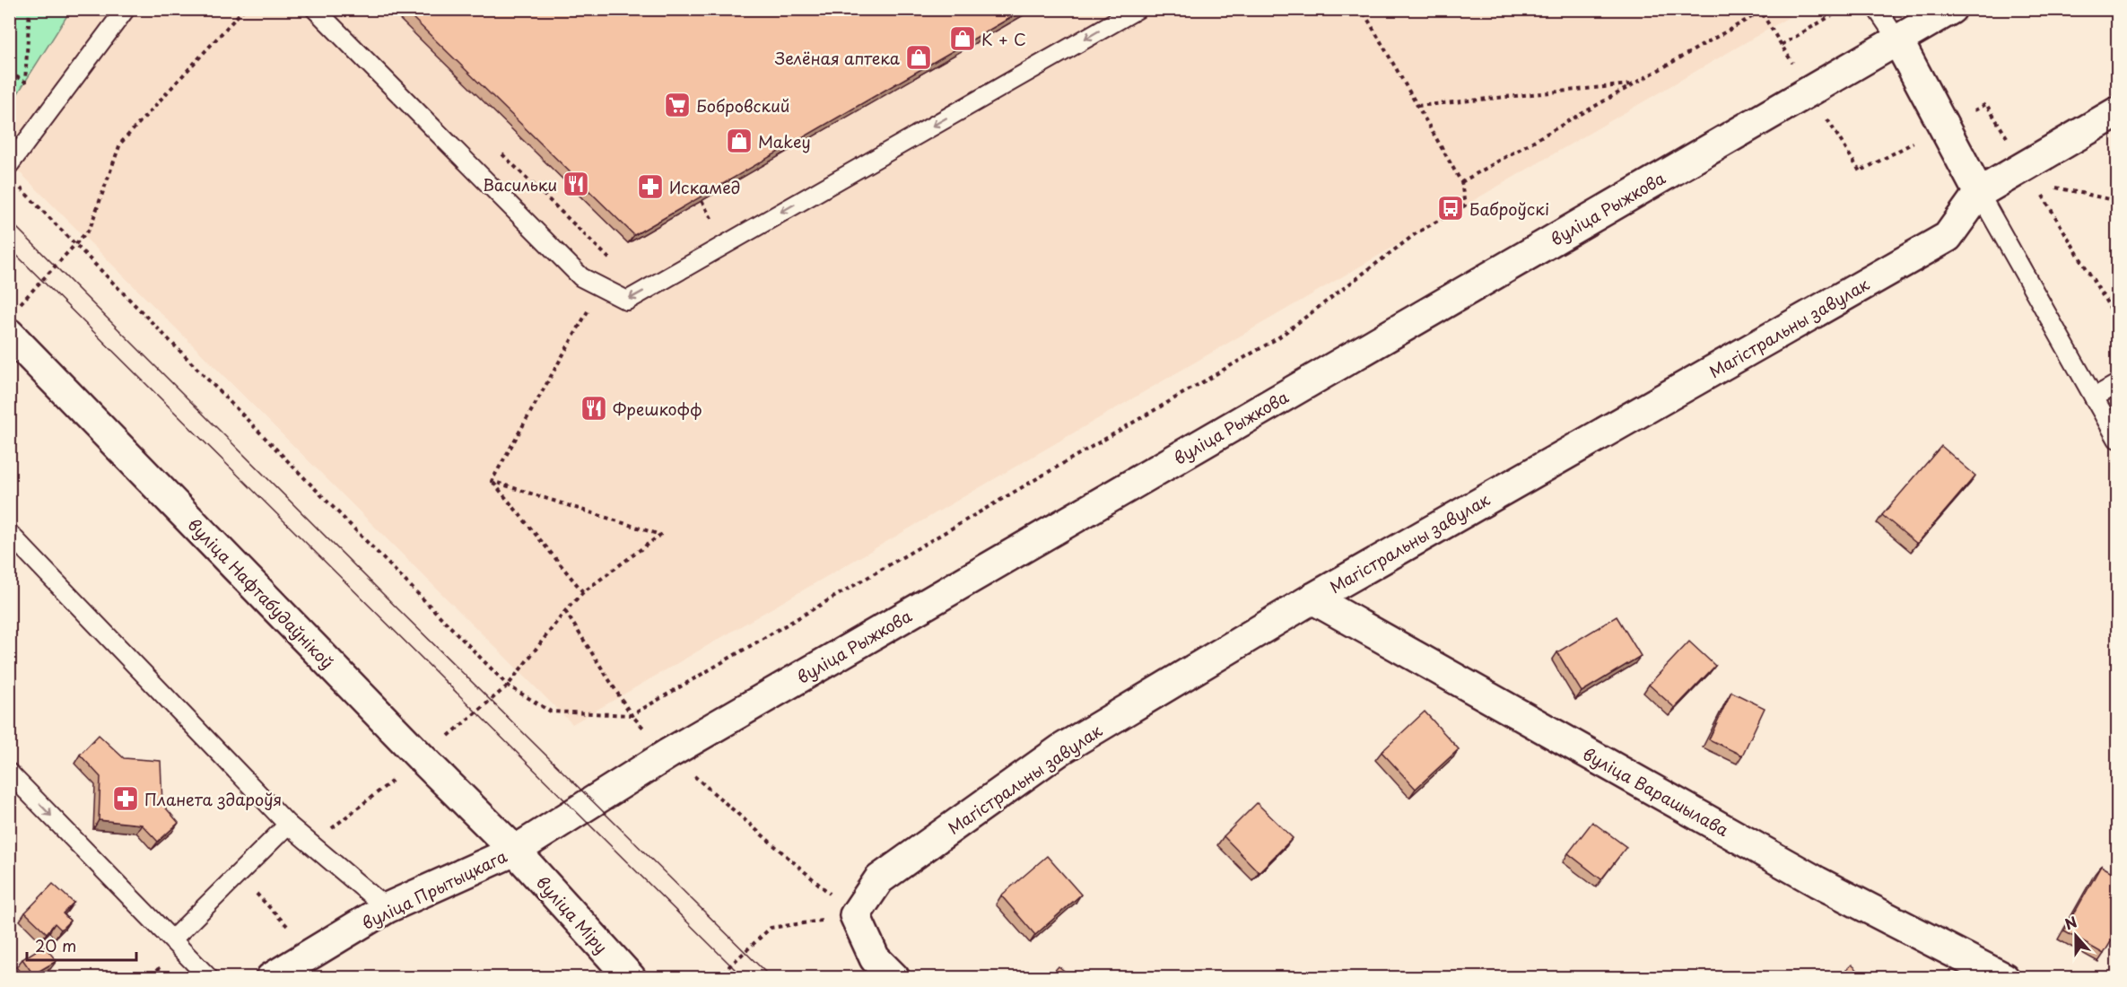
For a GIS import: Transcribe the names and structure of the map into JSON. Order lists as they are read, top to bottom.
{
  "streets": {
    "street": [
      "вуліца Рыжкова",
      "Магістральны завулак",
      "вуліца Нафтабудаўнікоў",
      "вуліца Варашылава",
      "вуліца Прытыцкага",
      "вуліца Міру"
    ]
  },
  "crossings": [
    ["вуліца Рыжкова", "вуліца Нафтабудаўнікоў"],
    ["вуліца Рыжкова", "вуліца Прытыцкага"],
    ["вуліца Рыжкова", "вуліца Міру"],
    ["Магістральны завулак", "вуліца Варашылава"],
    ["вуліца Нафтабудаўнікоў", "вуліца Прытыцкага"],
    ["вуліца Нафтабудаўнікоў", "вуліца Міру"],
    ["вуліца Прытыцкага", "вуліца Міру"]
  ],
  "places": {
    "shop": ["К + С", "Зелёная аптека", "Makey"],
    "supermarket": ["Бобровский"],
    "restaurant": ["Васильки", "Фрешкофф"],
    "pharmacy": ["Искамед", "Планета здароўя"],
    "bus stop": ["Баброўскі"]
  },
  "scale_bar": "20 m",
  "north": "top"
}
